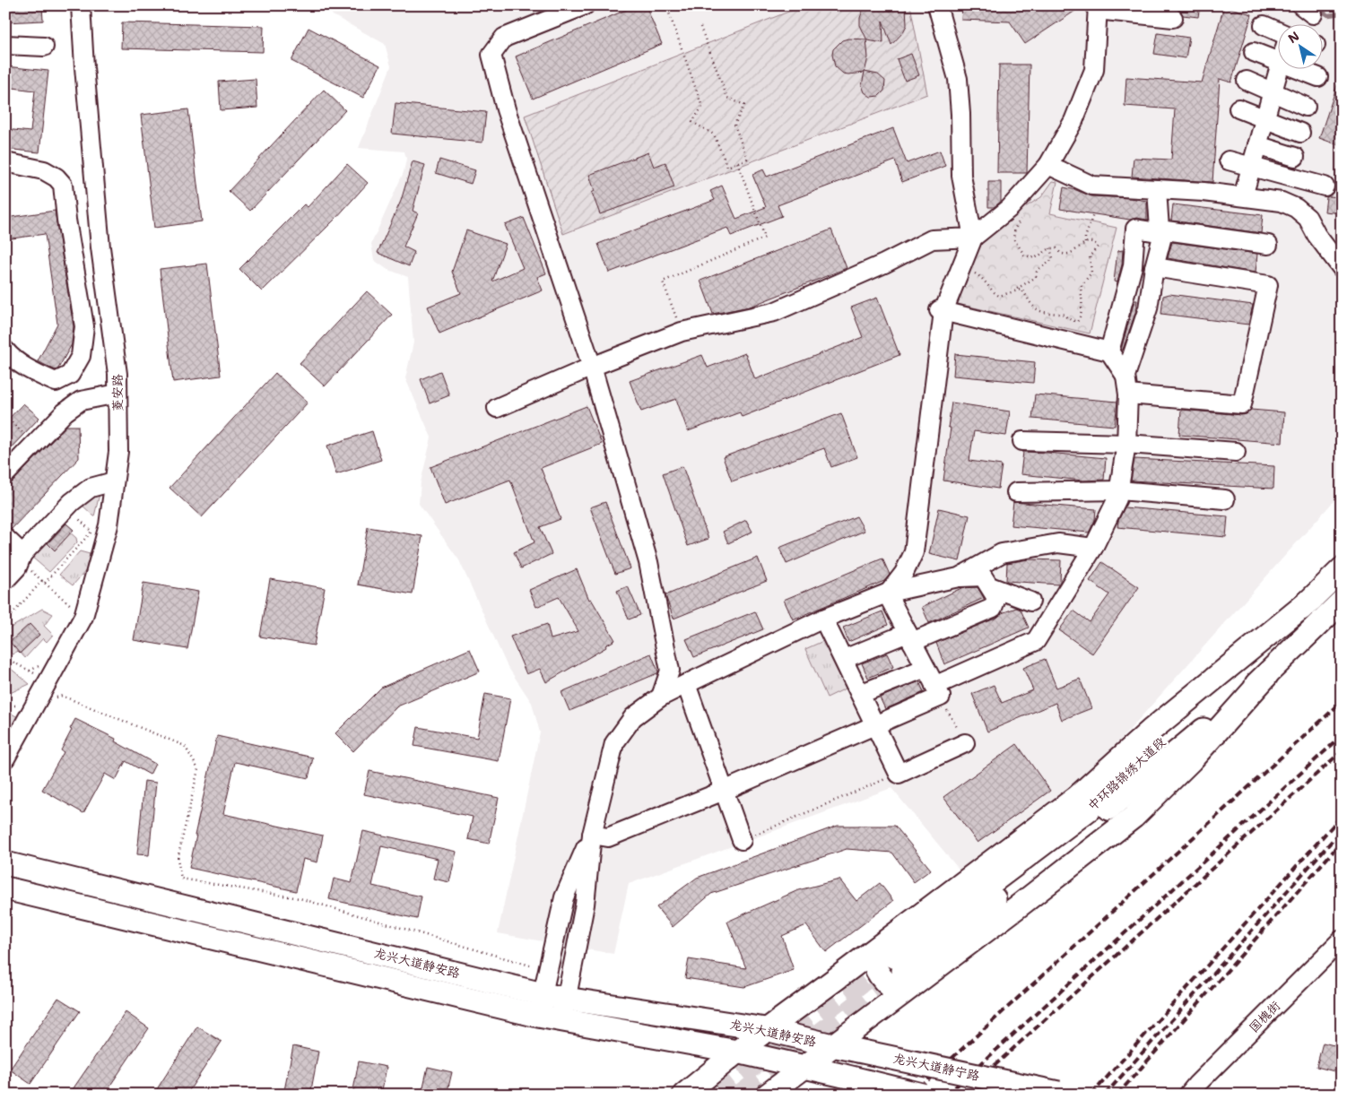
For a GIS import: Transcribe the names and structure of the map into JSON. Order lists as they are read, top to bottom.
{
  "streets": {
    "main road": ["中环路锦绣大道段", "龙兴大道静安路", "龙兴大道静宁路"],
    "street": ["菱安路", "国槐街"]
  },
  "crossings": [
    ["龙兴大道静安路", "龙兴大道静宁路"]
  ],
  "north": "top left"
}
